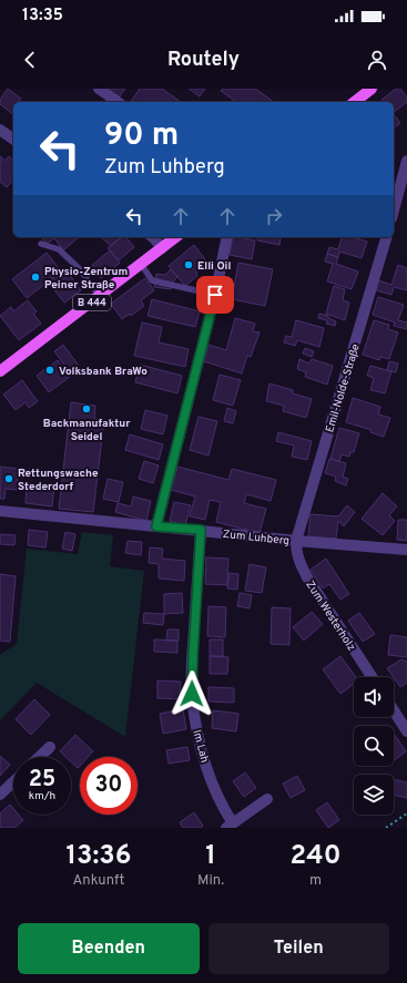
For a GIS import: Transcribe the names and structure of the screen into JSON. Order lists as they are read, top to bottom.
{
  "streets": {
    "main road": ["B 444"],
    "street": [
      "Emil-Nolde-Straße",
      "Zum Luhberg",
      "Zum Westerholz",
      "Im Lah"
    ]
  },
  "crossings": [
    ["Emil-Nolde-Straße", "Zum Luhberg"],
    ["Emil-Nolde-Straße", "Zum Westerholz"],
    ["Zum Luhberg", "Zum Westerholz"],
    ["Zum Luhberg", "Im Lah"]
  ],
  "places": [
    "Elli Oil",
    "Physio-Zentrum Peiner Straße",
    "Volksbank BraWo",
    "Backmanufaktur Seidel",
    "Rettungswache Stederdorf"
  ],
  "page": {
    "status": "13:35",
    "header": "Routely",
    "turn": ["90 m", "Zum Luhberg"],
    "speed": "25 km/h",
    "limit": "30",
    "eta": [
      "13:36",
      "Ankunft",
      "1",
      "Min.",
      "240",
      "m"
    ],
    "buttons": ["Beenden", "Teilen"]
  }
}
